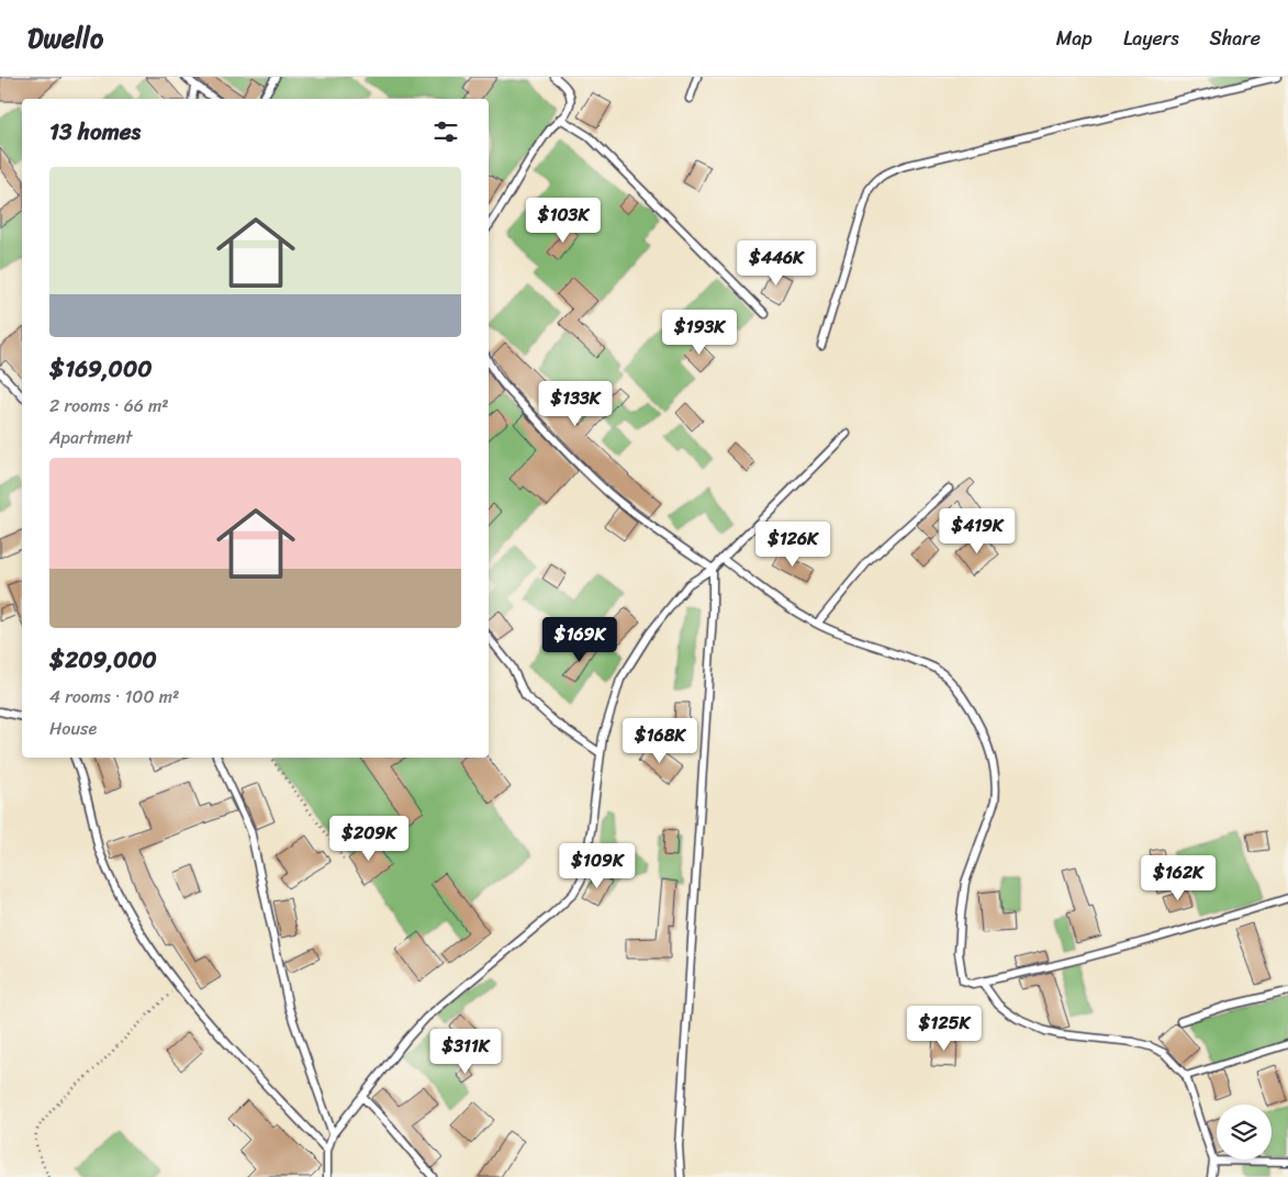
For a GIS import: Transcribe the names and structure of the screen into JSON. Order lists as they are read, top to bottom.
{
  "page": {
    "header": "Dwello",
    "nav": ["Map", "Layers", "Share"],
    "heading": "13 homes",
    "list": [
      {
        "name": "$169,000",
        "note": "2 rooms · 66 m² · Apartment"
      },
      {
        "name": "$209,000",
        "note": "4 rooms · 100 m² · House"
      }
    ],
    "price": [
      "$103K",
      "$446K",
      "$193K",
      "$133K",
      "$419K",
      "$126K",
      "$169K",
      "$168K",
      "$209K",
      "$109K",
      "$162K",
      "$125K",
      "$311K"
    ]
  }
}
